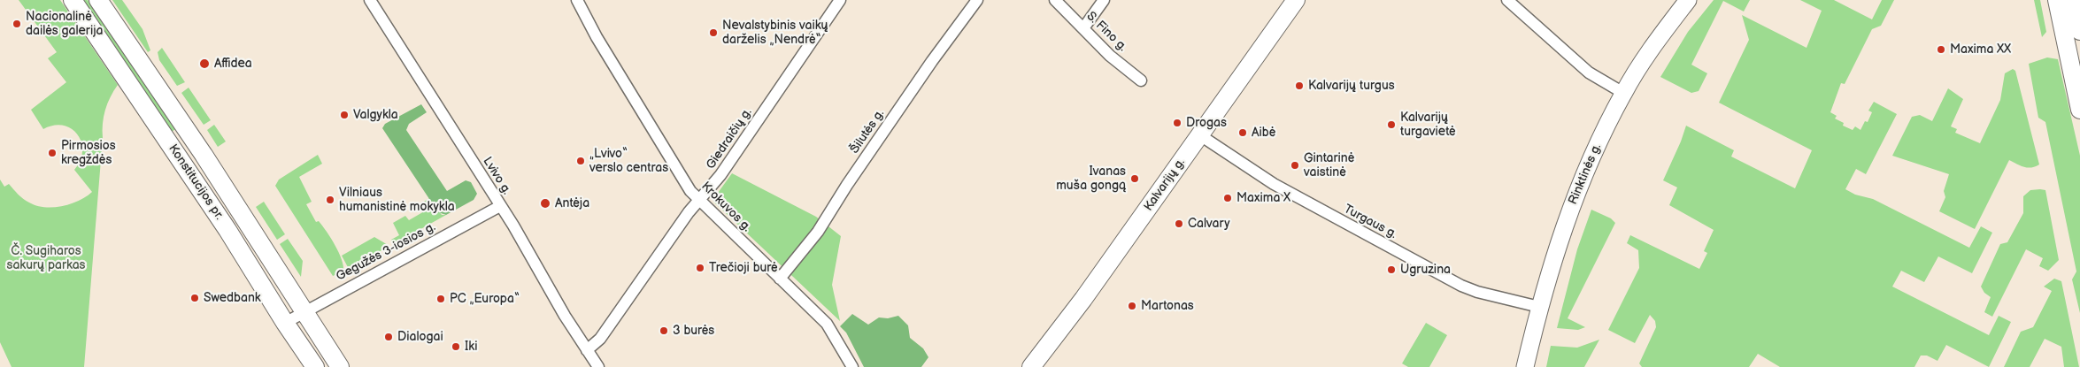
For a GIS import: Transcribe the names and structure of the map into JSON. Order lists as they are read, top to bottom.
{
  "streets": {
    "main road": ["Rinktinės g.", "Konstitucijos pr.", "Kalvarijų g."],
    "street": [
      "S. Fino g.",
      "Šilutės g.",
      "Giedraičių g.",
      "Lvivo g.",
      "Krokuvos g.",
      "Turgaus g.",
      "Gegužės 3-iosios g."
    ]
  },
  "crossings": [
    ["Šilutės g.", "Krokuvos g."],
    ["Giedraičių g.", "Lvivo g."],
    ["Giedraičių g.", "Krokuvos g."],
    ["Rinktinės g.", "Turgaus g."],
    ["Lvivo g.", "Gegužės 3-iosios g."],
    ["Konstitucijos pr.", "Gegužės 3-iosios g."],
    ["Kalvarijų g.", "Turgaus g."]
  ],
  "parks": ["Č. Sugiharos sakurų parkas"],
  "places": [
    "Nacionalinė dailės galerija",
    "Nevalstybinis vaikų darželis „Nendrė“",
    "Maxima XX",
    "Affidea",
    "Kalvarijų turgus",
    "Valgykla",
    "Drogas",
    "Kalvarijų turgavietė",
    "Aibė",
    "Pirmosios kregždės",
    "„Lvivo“ verslo centras",
    "Gintarinė vaistinė",
    "Ivanas muša gongą",
    "Maxima X",
    "Vilniaus humanistinė mokykla",
    "Antėja",
    "Calvary",
    "Trečioji burė",
    "Ugruzina",
    "Swedbank",
    "PC „Europa“",
    "Martonas",
    "3 burės",
    "Dialogai",
    "Iki"
  ]
}
